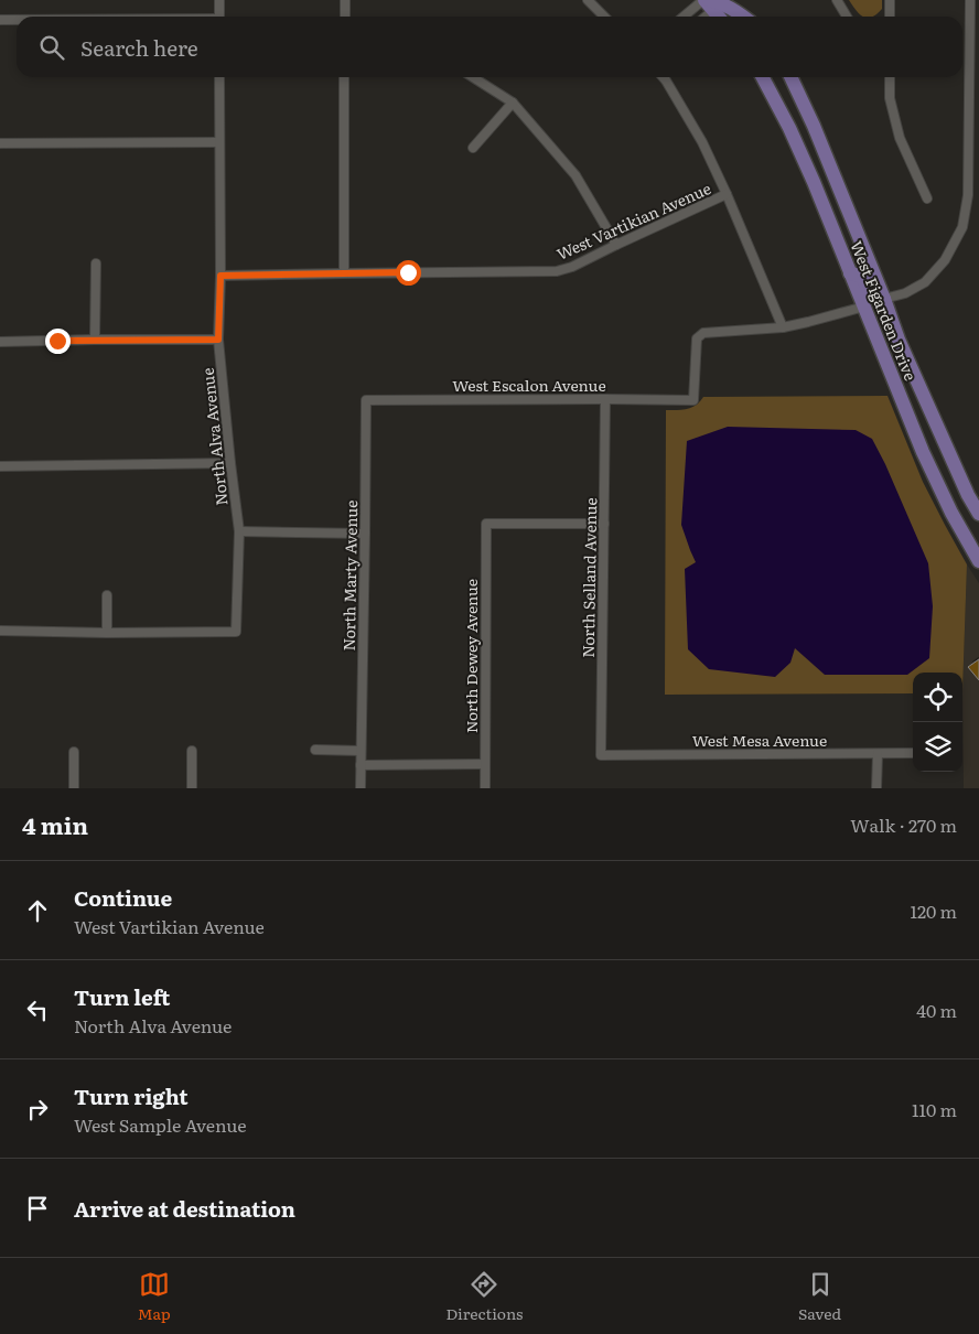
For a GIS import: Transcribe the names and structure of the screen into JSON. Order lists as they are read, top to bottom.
{
  "streets": {
    "main road": ["West Figarden Drive"],
    "street": [
      "West Vartikian Avenue",
      "West Escalon Avenue",
      "North Alva Avenue",
      "North Marty Avenue",
      "North Selland Avenue",
      "North Dewey Avenue",
      "West Mesa Avenue"
    ]
  },
  "crossings": [
    ["West Vartikian Avenue", "North Alva Avenue"],
    ["West Escalon Avenue", "North Marty Avenue"],
    ["West Escalon Avenue", "North Selland Avenue"],
    ["North Selland Avenue", "North Dewey Avenue"],
    ["North Selland Avenue", "West Mesa Avenue"]
  ],
  "page": {
    "search": "Search here",
    "heading": ["4 min", "Walk · 270 m"],
    "list": [
      ["Continue", "West Vartikian Avenue", "120 m"],
      ["Turn left", "North Alva Avenue", "40 m"],
      ["Turn right", "West Sample Avenue", "110 m"],
      "Arrive at destination"
    ],
    "nav": ["Map", "Directions", "Saved"]
  }
}
